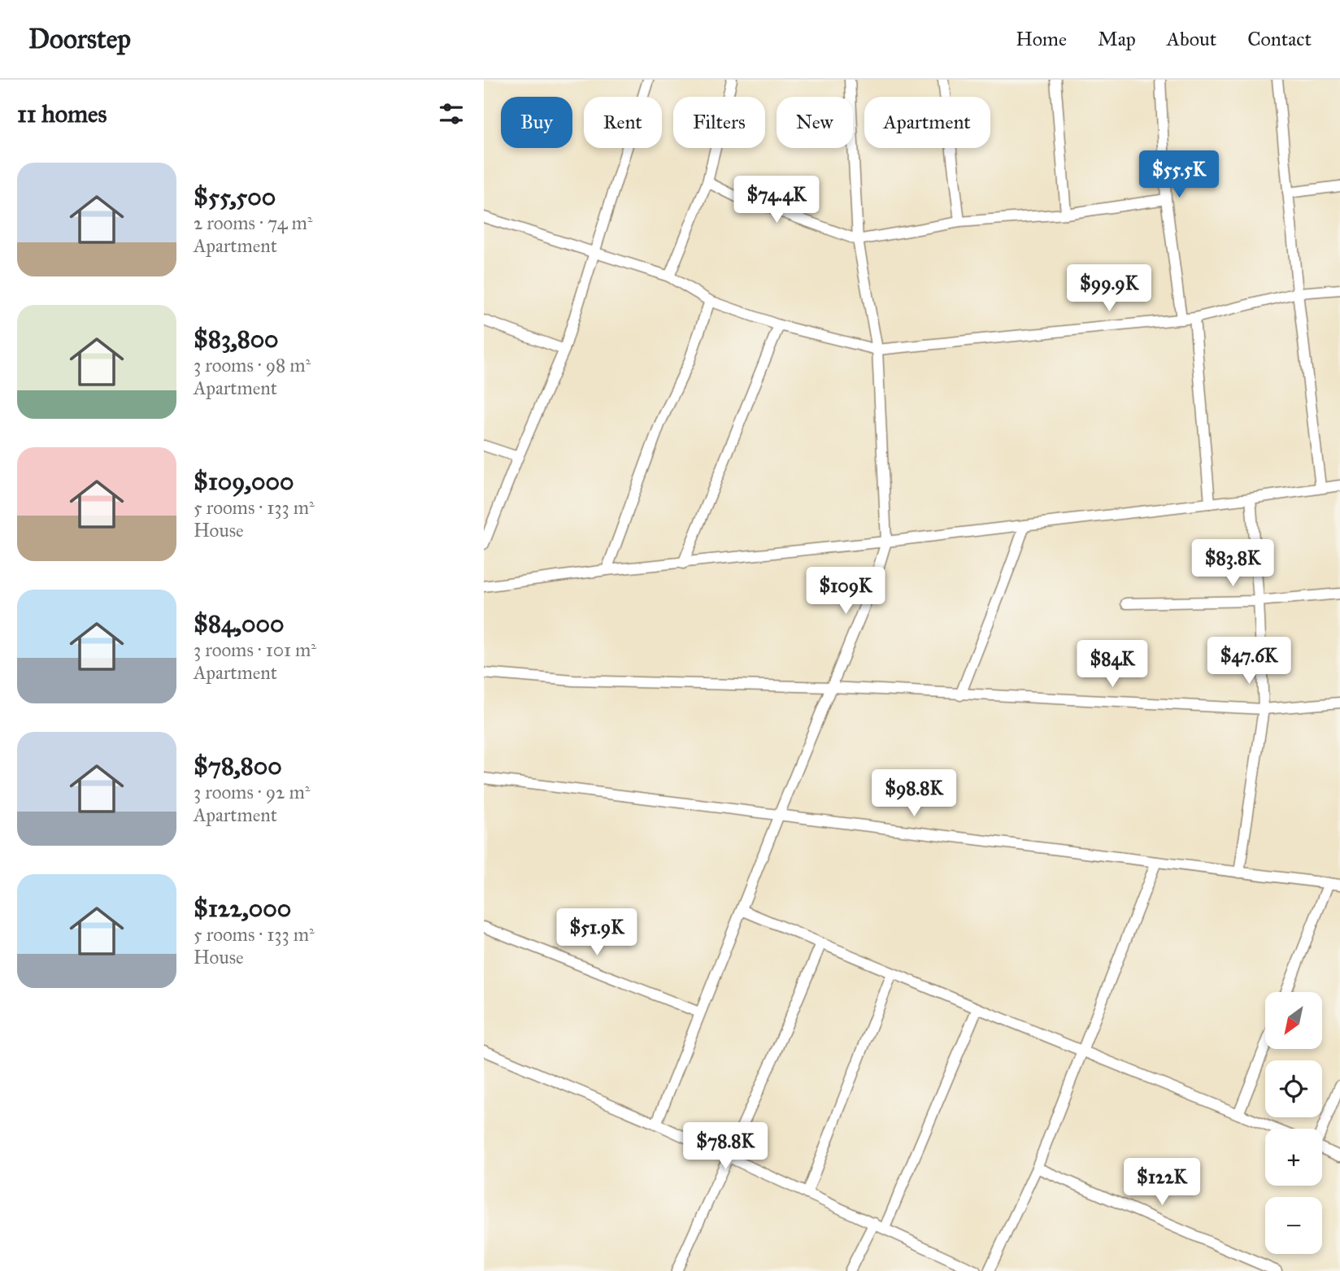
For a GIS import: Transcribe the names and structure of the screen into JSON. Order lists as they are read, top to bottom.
{
  "north": "bottom left",
  "page": {
    "header": "Doorstep",
    "nav": [
      "Home",
      "Map",
      "About",
      "Contact"
    ],
    "heading": "11 homes",
    "chip": [
      "Buy",
      "Rent",
      "Filters",
      "New",
      "Apartment"
    ],
    "list": [
      {
        "name": "$55,500",
        "note": "2 rooms · 74 m² · Apartment"
      },
      {
        "name": "$83,800",
        "note": "3 rooms · 98 m² · Apartment"
      },
      {
        "name": "$109,000",
        "note": "5 rooms · 133 m² · House"
      },
      {
        "name": "$84,000",
        "note": "3 rooms · 101 m² · Apartment"
      },
      {
        "name": "$78,800",
        "note": "3 rooms · 92 m² · Apartment"
      },
      {
        "name": "$122,000",
        "note": "5 rooms · 133 m² · House"
      }
    ],
    "price": [
      "$55.5K",
      "$74.4K",
      "$99.9K",
      "$83.8K",
      "$109K",
      "$47.6K",
      "$84K",
      "$98.8K",
      "$51.9K",
      "$78.8K",
      "$122K"
    ],
    "map_buttons": ["+", "−"]
  }
}
